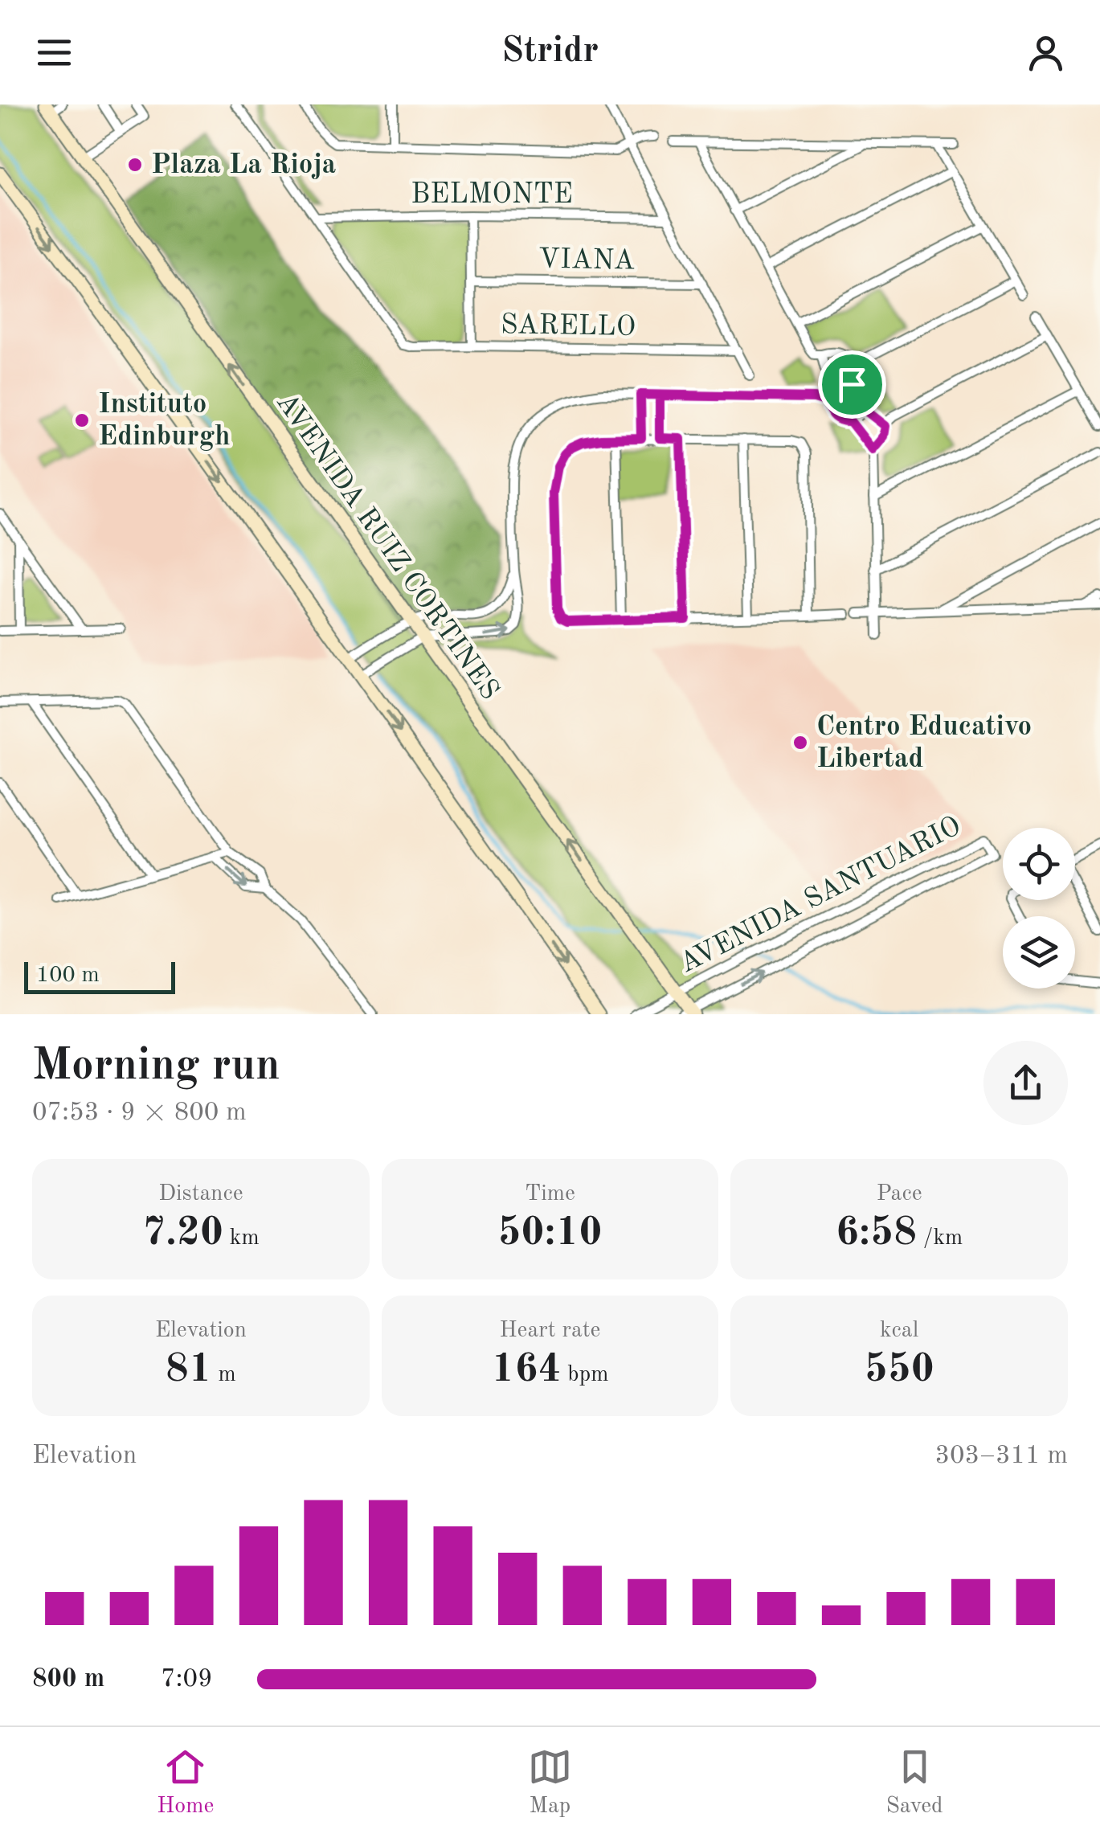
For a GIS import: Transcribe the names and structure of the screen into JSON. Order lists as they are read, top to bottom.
{
  "streets": {
    "main road": ["AVENIDA RUIZ CORTINES"],
    "street": [
      "BELMONTE",
      "VIANA",
      "SARELLO",
      "AVENIDA SANTUARIO"
    ]
  },
  "crossings": [
    ["BELMONTE", "SARELLO"],
    ["AVENIDA RUIZ CORTINES", "AVENIDA SANTUARIO"]
  ],
  "places": ["Plaza La Rioja", "Instituto Edinburgh", "Centro Educativo Libertad"],
  "scale_bar": "100 m",
  "page": {
    "header": "Stridr",
    "scale": "100 m",
    "heading": ["Morning run", "07:53 · 9 × 800 m"],
    "stats": [
      ["Distance", "7.20 km"],
      ["Time", "50:10"],
      ["Pace", "6:58 /km"],
      ["Elevation", "81 m"],
      ["Heart rate", "164 bpm"],
      ["kcal", "550"]
    ],
    "chart": ["Elevation", "303–311 m"],
    "list": [
      {
        "name": "800 m",
        "note": "7:09"
      }
    ],
    "tabs": ["Home", "Map", "Saved"]
  }
}
